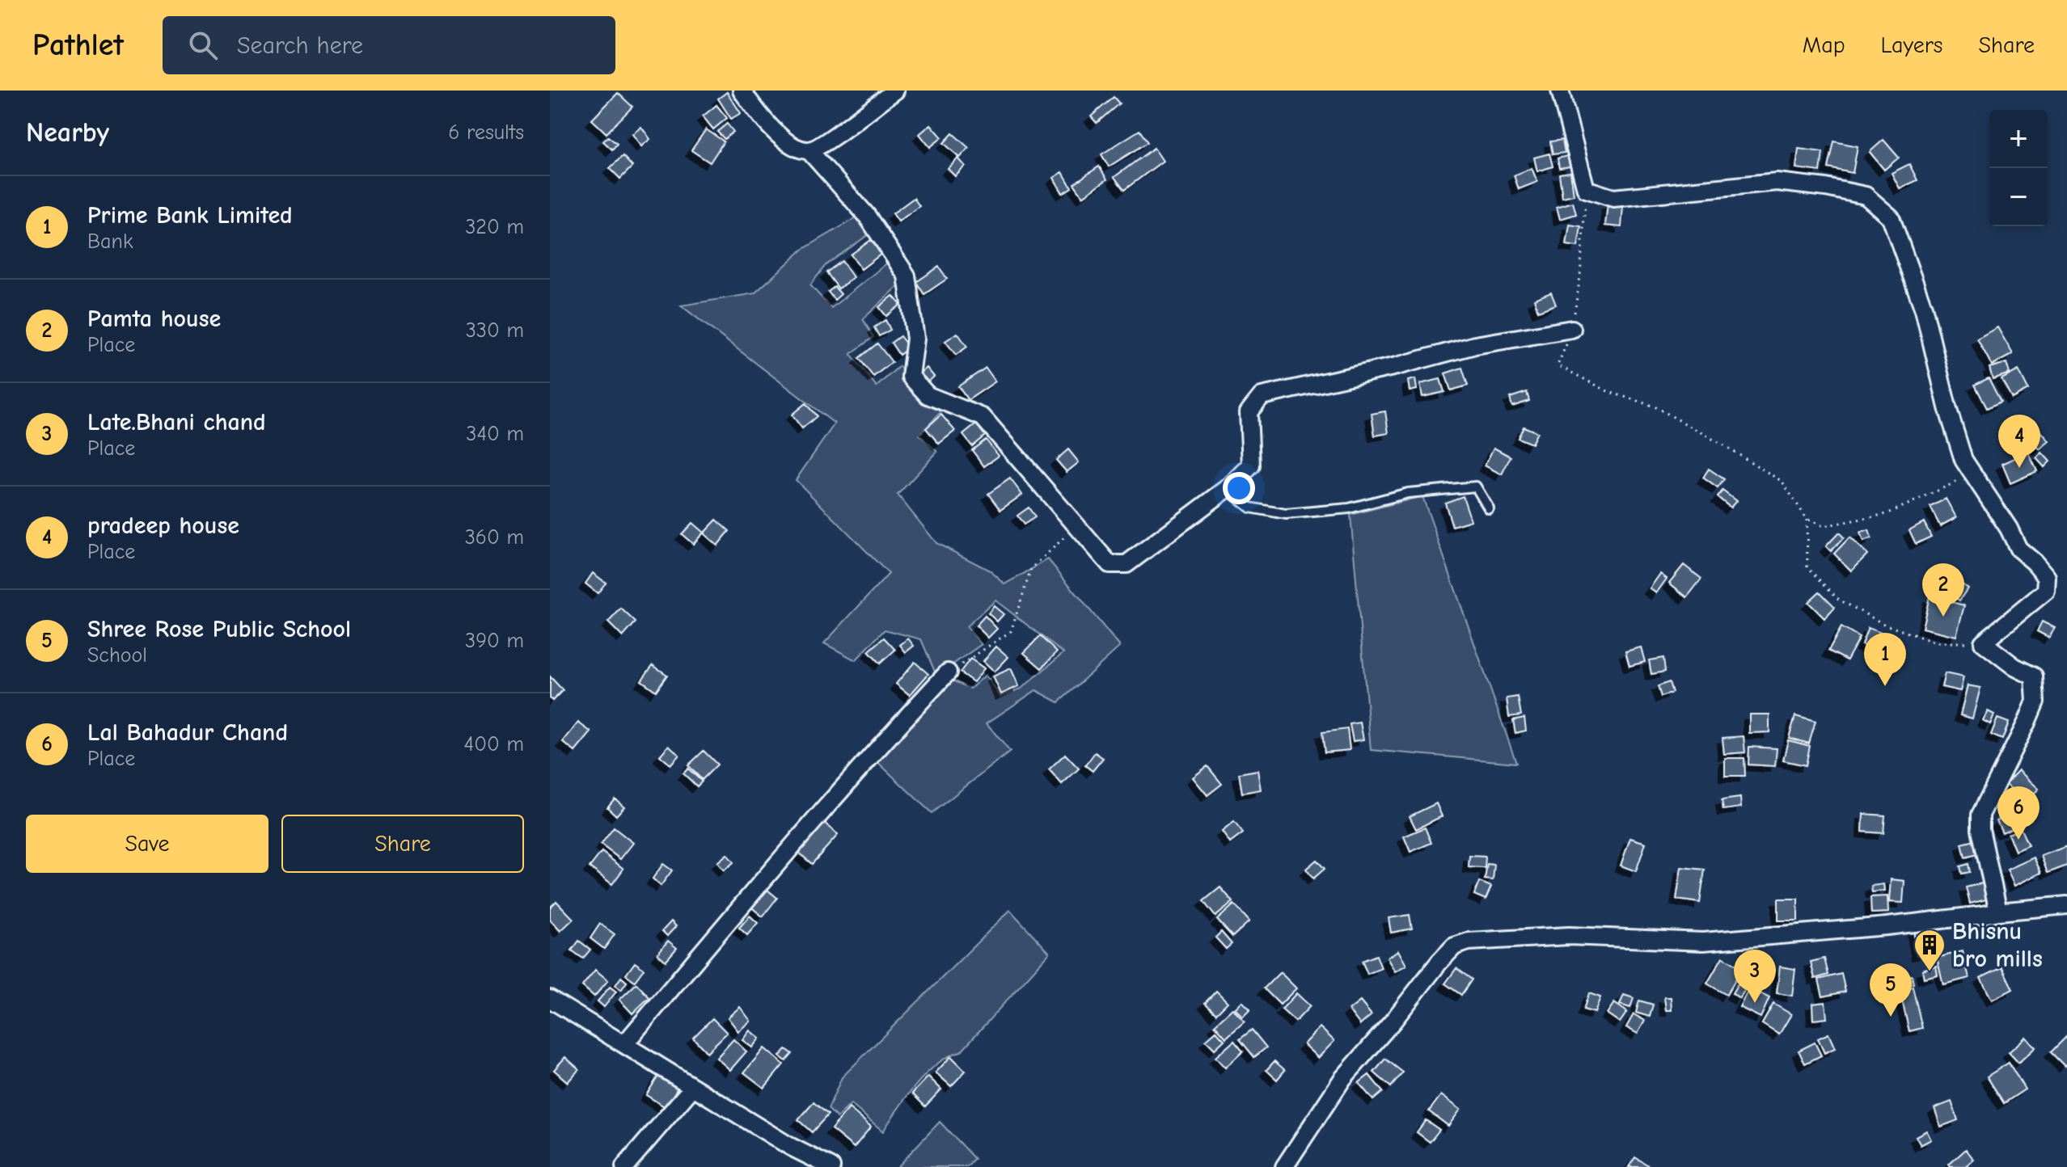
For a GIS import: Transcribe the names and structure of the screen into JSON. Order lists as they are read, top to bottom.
{
  "places": {
    "building": ["Bhisnu bro mills"]
  },
  "page": {
    "header": "Pathlet",
    "search": "Search here",
    "nav": ["Map", "Layers", "Share"],
    "heading": ["Nearby", "6 results"],
    "map_buttons": ["+", "−"],
    "list": [
      {
        "mark": "1",
        "name": "Prime Bank Limited",
        "note": "Bank",
        "value": "320 m"
      },
      {
        "mark": "2",
        "name": "Pamta house",
        "note": "Place",
        "value": "330 m"
      },
      {
        "mark": "3",
        "name": "Late.Bhani chand",
        "note": "Place",
        "value": "340 m"
      },
      {
        "mark": "4",
        "name": "pradeep house",
        "note": "Place",
        "value": "360 m"
      },
      {
        "mark": "5",
        "name": "Shree Rose Public School",
        "note": "School",
        "value": "390 m"
      },
      {
        "mark": "6",
        "name": "Lal Bahadur Chand",
        "note": "Place",
        "value": "400 m"
      }
    ],
    "pins": [
      "4",
      "2",
      "1",
      "6",
      "3",
      "5"
    ],
    "buttons": ["Save", "Share"]
  }
}
